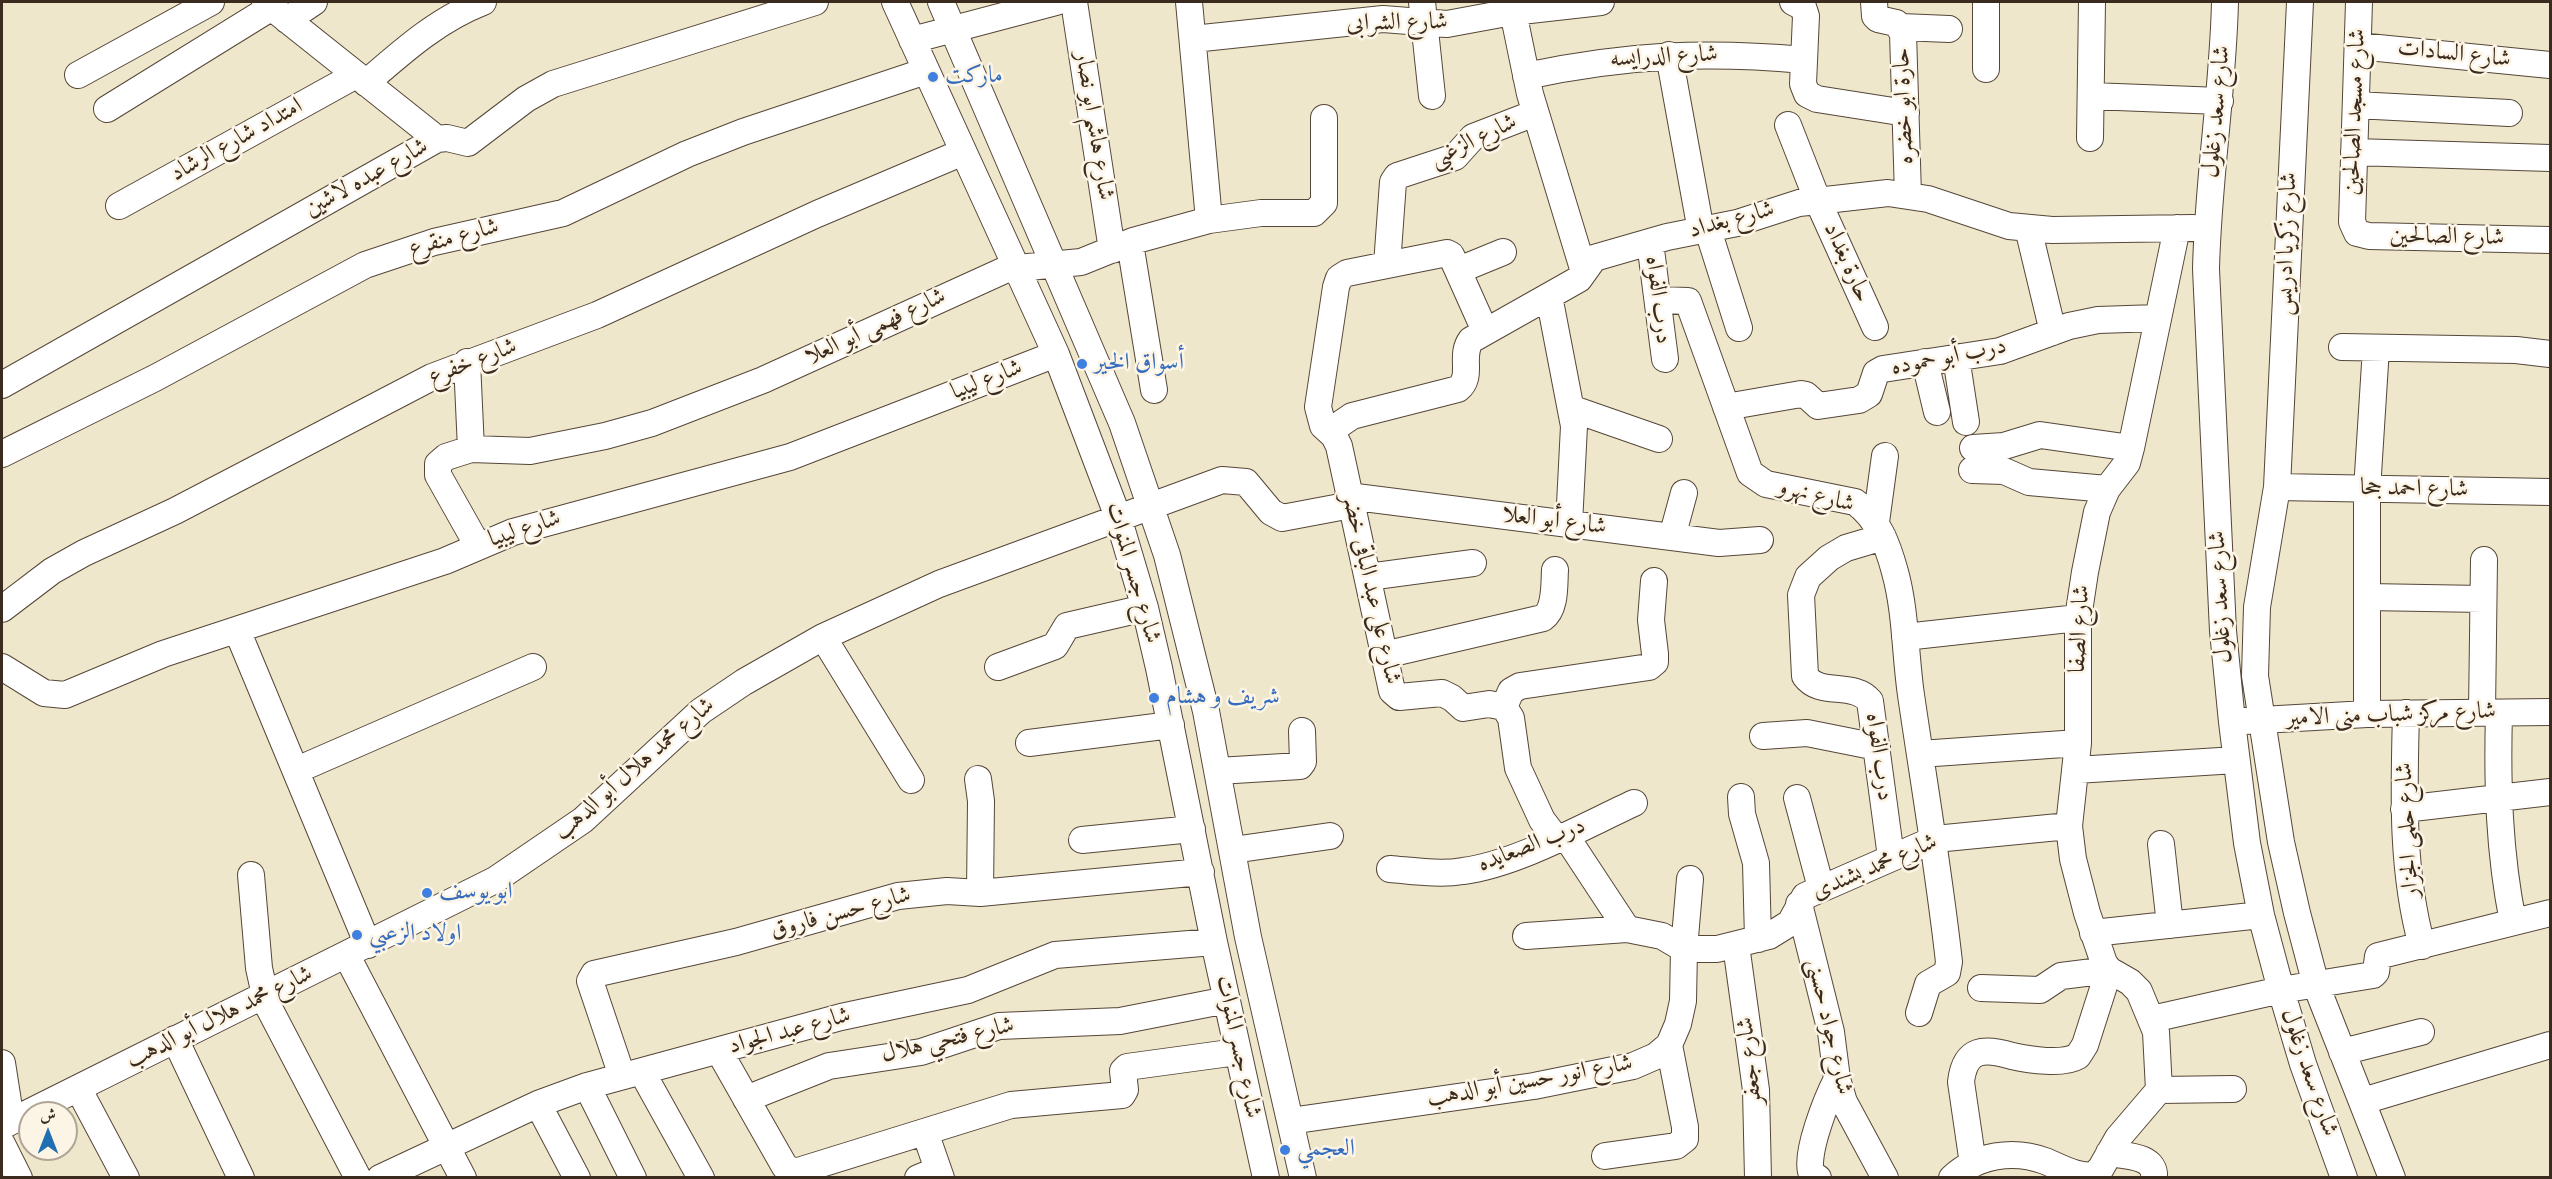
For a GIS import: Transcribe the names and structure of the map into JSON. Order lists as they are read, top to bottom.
{
  "streets": {
    "street": [
      "شارع الشرابى",
      "شارع السادات",
      "شارع الدرايسه",
      "حارة ابو خضره",
      "شارع سعد زغلول",
      "شارع مسجد الصالحين",
      "شارع هاشم ابو نصار",
      "امتداد شارع الرشاد",
      "شارع الزغبى",
      "شارع عبده لاشين",
      "شارع بغداد",
      "شارع الصالحين",
      "شارع منقرع",
      "شارع زكريا ادريس",
      "حارة بغداد",
      "درب الفواه",
      "شارع فهمى أبو العلا",
      "درب أبو حموده",
      "شارع خفرع",
      "شارع ليبيا",
      "شارع احمد جحا",
      "شارع نهرو",
      "شارع أبو العلا",
      "شارع جسر المنوات",
      "شارع على عبد الباقى خضر",
      "شارع الصفا",
      "شارع مركز شباب منى الامير",
      "شارع محمد هلال أبو الدهب",
      "شارع حلمى الجزار",
      "درب الصعايده",
      "شارع محمد بشندى",
      "شارع حسن فاروق",
      "شارع جواد حسنى",
      "شارع عبد الجواد",
      "شارع فتحي هلال",
      "شارع جعفر",
      "شارع انور حسين أبو الدهب"
    ]
  },
  "crossings": [
    ["شارع السادات", "شارع مسجد الصالحين"],
    ["حارة ابو خضره", "شارع بغداد"],
    ["شارع سعد زغلول", "شارع بغداد"],
    ["شارع سعد زغلول", "شارع زكريا ادريس"],
    ["شارع سعد زغلول", "شارع احمد جحا"],
    ["شارع سعد زغلول", "شارع مركز شباب منى الامير"],
    ["شارع مسجد الصالحين", "شارع الصالحين"],
    ["شارع هاشم ابو نصار", "شارع فهمى أبو العلا"],
    ["شارع الزغبى", "شارع على عبد الباقى خضر"],
    ["شارع بغداد", "حارة بغداد"],
    ["شارع بغداد", "درب الفواه"],
    ["شارع بغداد", "شارع على عبد الباقى خضر"],
    ["شارع بغداد", "شارع الصفا"],
    ["شارع منقرع", "شارع جسر المنوات"],
    ["شارع زكريا ادريس", "شارع احمد جحا"],
    ["درب الفواه", "شارع نهرو"],
    ["درب الفواه", "شارع محمد بشندى"],
    ["شارع فهمى أبو العلا", "شارع ليبيا"],
    ["شارع فهمى أبو العلا", "شارع جسر المنوات"],
    ["درب أبو حموده", "شارع نهرو"],
    ["درب أبو حموده", "شارع الصفا"],
    ["شارع خفرع", "شارع جسر المنوات"],
    ["شارع ليبيا", "شارع جسر المنوات"],
    ["شارع نهرو", "شارع محمد بشندى"],
    ["شارع أبو العلا", "شارع على عبد الباقى خضر"],
    ["شارع جسر المنوات", "شارع محمد هلال أبو الدهب"],
    ["شارع جسر المنوات", "شارع حسن فاروق"],
    ["شارع جسر المنوات", "شارع عبد الجواد"],
    ["شارع جسر المنوات", "شارع فتحي هلال"],
    ["شارع جسر المنوات", "شارع انور حسين أبو الدهب"],
    ["شارع الصفا", "شارع محمد بشندى"],
    ["شارع مركز شباب منى الامير", "شارع حلمى الجزار"],
    ["شارع محمد بشندى", "شارع جواد حسنى"],
    ["شارع محمد بشندى", "شارع جعفر"],
    ["شارع حسن فاروق", "شارع عبد الجواد"]
  ],
  "places": [
    "ماركت",
    "أسواق الخير",
    "شريف و هشام",
    "ابو يوسف",
    "اولاد الزعبي",
    "العجمي"
  ],
  "north": "top"
}
